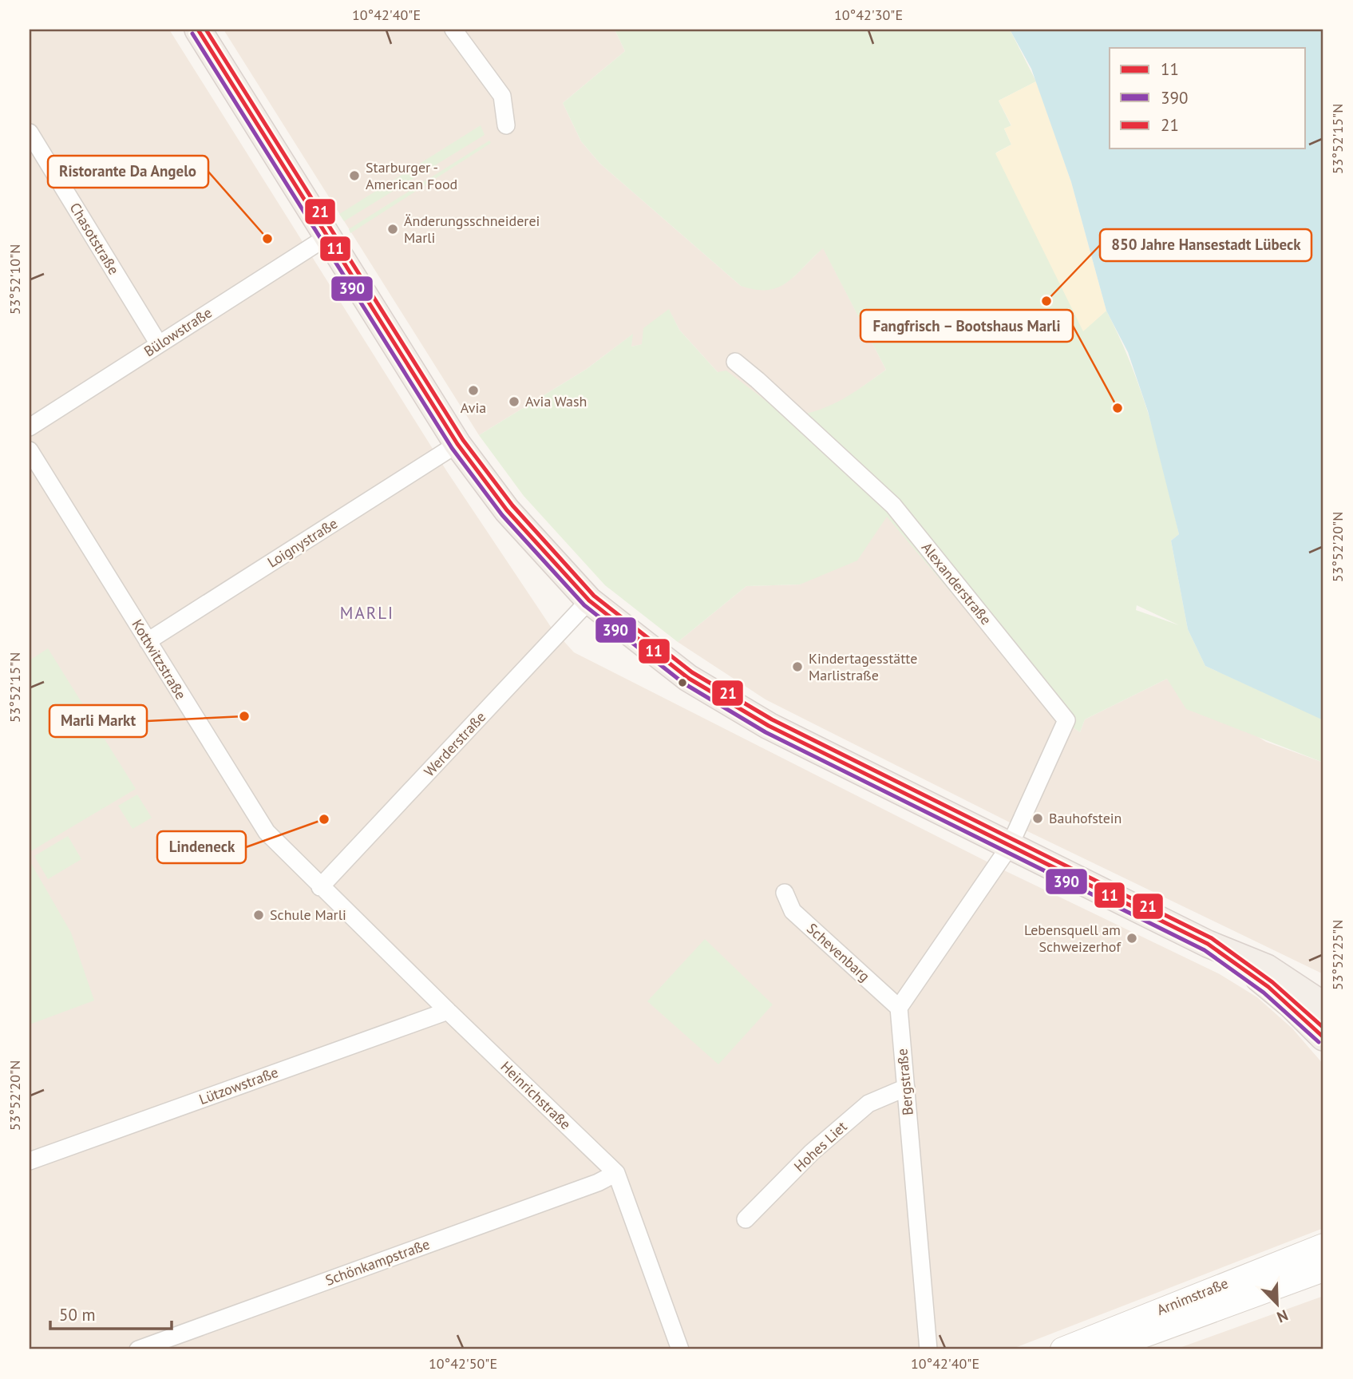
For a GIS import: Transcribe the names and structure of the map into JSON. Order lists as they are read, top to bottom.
{
  "streets": {
    "main road": ["Arnimstraße"],
    "street": [
      "Chasotstraße",
      "Bülowstraße",
      "Loignystraße",
      "Alexanderstraße",
      "Kottwitzstraße",
      "Werderstraße",
      "Schevenbarg",
      "Bergstraße",
      "Lützowstraße",
      "Heinrichstraße",
      "Hohes Liet",
      "Schönkampstraße"
    ]
  },
  "crossings": [
    ["Chasotstraße", "Bülowstraße"],
    ["Loignystraße", "Kottwitzstraße"],
    ["Kottwitzstraße", "Werderstraße"],
    ["Kottwitzstraße", "Heinrichstraße"],
    ["Werderstraße", "Heinrichstraße"],
    ["Schevenbarg", "Bergstraße"],
    ["Bergstraße", "Hohes Liet"],
    ["Lützowstraße", "Heinrichstraße"],
    ["Heinrichstraße", "Schönkampstraße"]
  ],
  "districts": ["MARLI"],
  "places": [
    "Starburger - American Food",
    "Änderungsschneiderei Marli",
    "Ristorante Da Angelo",
    "850 Jahre Hansestadt Lübeck",
    "Avia",
    "Avia Wash",
    "Fangfrisch – Bootshaus Marli",
    "Kindertagesstätte Marlistraße",
    "Marli Markt",
    "Bauhofstein",
    "Lindeneck",
    "Schule Marli",
    "Lebensquell am Schweizerhof"
  ],
  "lines": ["transit line 11", "transit line 21", "transit line 390"],
  "legend": ["11", "390", "21"],
  "scale_bar": "50 m",
  "north": "bottom right",
  "coordinates": [
    "10°42'40\"E",
    "10°42'30\"E",
    "53°52'15\"N",
    "53°52'10\"N",
    "53°52'20\"N",
    "53°52'25\"N",
    "10°42'50\"E"
  ]
}
